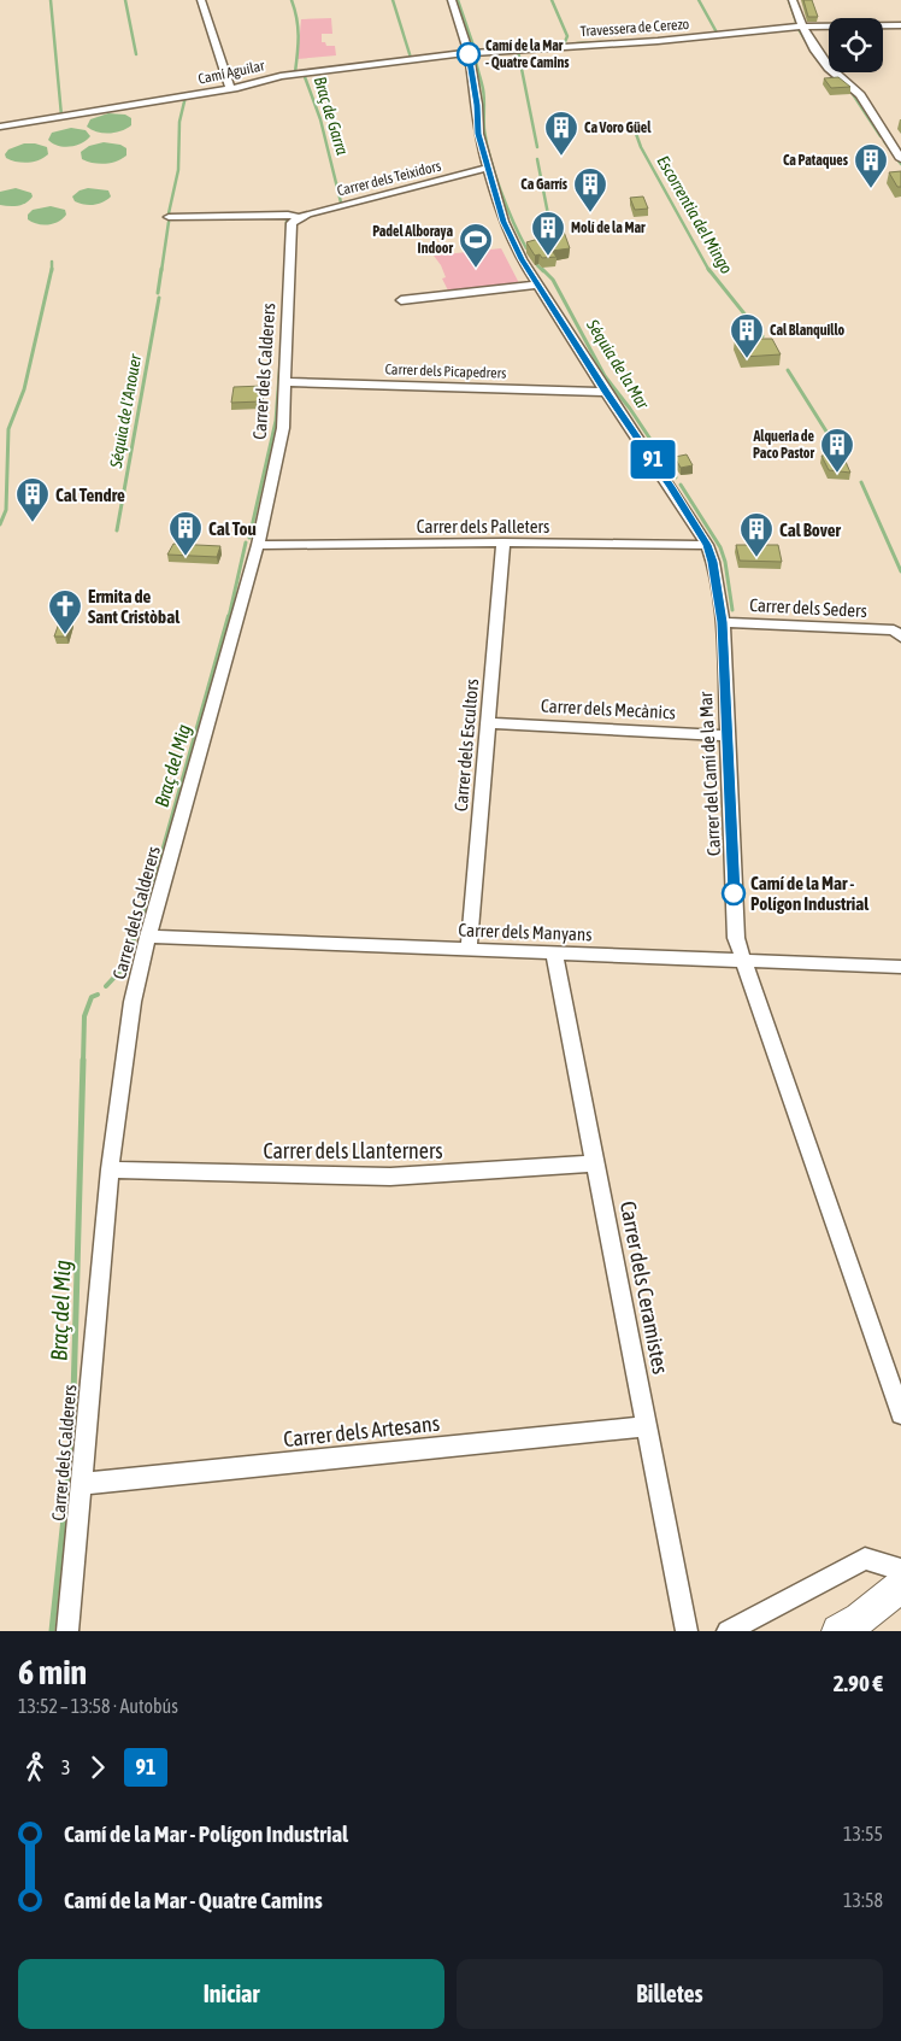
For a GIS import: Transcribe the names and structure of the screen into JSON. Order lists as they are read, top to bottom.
{
  "streets": {
    "street": [
      "Travessera de Cerezo",
      "Camí Aguilar",
      "Carrer dels Teixidors",
      "Carrer dels Calderers",
      "Carrer dels Picapedrers",
      "Carrer dels Palleters",
      "Carrer dels Seders",
      "Carrer dels Mecànics",
      "Carrer dels Escultors",
      "Carrer del Camí de la Mar",
      "Carrer dels Manyans",
      "Carrer dels Llanterners",
      "Carrer dels Ceramistes",
      "Carrer dels Artesans"
    ]
  },
  "crossings": [
    ["Travessera de Cerezo", "Camí Aguilar"],
    ["Travessera de Cerezo", "Carrer del Camí de la Mar"],
    ["Camí Aguilar", "Carrer del Camí de la Mar"],
    ["Carrer dels Teixidors", "Carrer dels Calderers"],
    ["Carrer dels Teixidors", "Carrer del Camí de la Mar"],
    ["Carrer dels Calderers", "Carrer dels Picapedrers"],
    ["Carrer dels Calderers", "Carrer dels Palleters"],
    ["Carrer dels Calderers", "Carrer dels Manyans"],
    ["Carrer dels Calderers", "Carrer dels Llanterners"],
    ["Carrer dels Calderers", "Carrer dels Artesans"],
    ["Carrer dels Picapedrers", "Carrer del Camí de la Mar"],
    ["Carrer dels Palleters", "Carrer dels Escultors"],
    ["Carrer dels Palleters", "Carrer del Camí de la Mar"],
    ["Carrer dels Seders", "Carrer del Camí de la Mar"],
    ["Carrer dels Mecànics", "Carrer dels Escultors"],
    ["Carrer dels Mecànics", "Carrer del Camí de la Mar"],
    ["Carrer dels Escultors", "Carrer dels Manyans"],
    ["Carrer del Camí de la Mar", "Carrer dels Manyans"],
    ["Carrer dels Manyans", "Carrer dels Ceramistes"],
    ["Carrer dels Llanterners", "Carrer dels Ceramistes"],
    ["Carrer dels Ceramistes", "Carrer dels Artesans"]
  ],
  "water": [
    "Braç de Garra",
    "Escorrentia del Mingo",
    "Séquia de la Mar",
    "Séquia de l'Anouer",
    "Braç del Mig"
  ],
  "places": {
    "other": ["Camí de la Mar - Quatre Camins", "Camí de la Mar - Polígon Industrial"],
    "building": [
      "Ca Voro Güel",
      "Ca Pataques",
      "Ca Garrís",
      "Molí de la Mar",
      "Cal Blanquillo",
      "Alqueria de Paco Pastor",
      "Cal Tendre",
      "Cal Tou",
      "Cal Bover"
    ],
    "sports": ["Padel Alboraya Indoor"],
    "church": ["Ermita de Sant Cristòbal"]
  },
  "lines": ["bus line 91"],
  "page": {
    "on_map": "91",
    "heading": ["6 min", "13:52 – 13:58 · Autobús", "2.90 €"],
    "legs": ["3", "91"],
    "list": [
      {
        "name": "Camí de la Mar - Polígon Industrial",
        "value": "13:55"
      },
      {
        "name": "Camí de la Mar - Quatre Camins",
        "value": "13:58"
      }
    ],
    "buttons": ["Iniciar", "Billetes"]
  }
}
